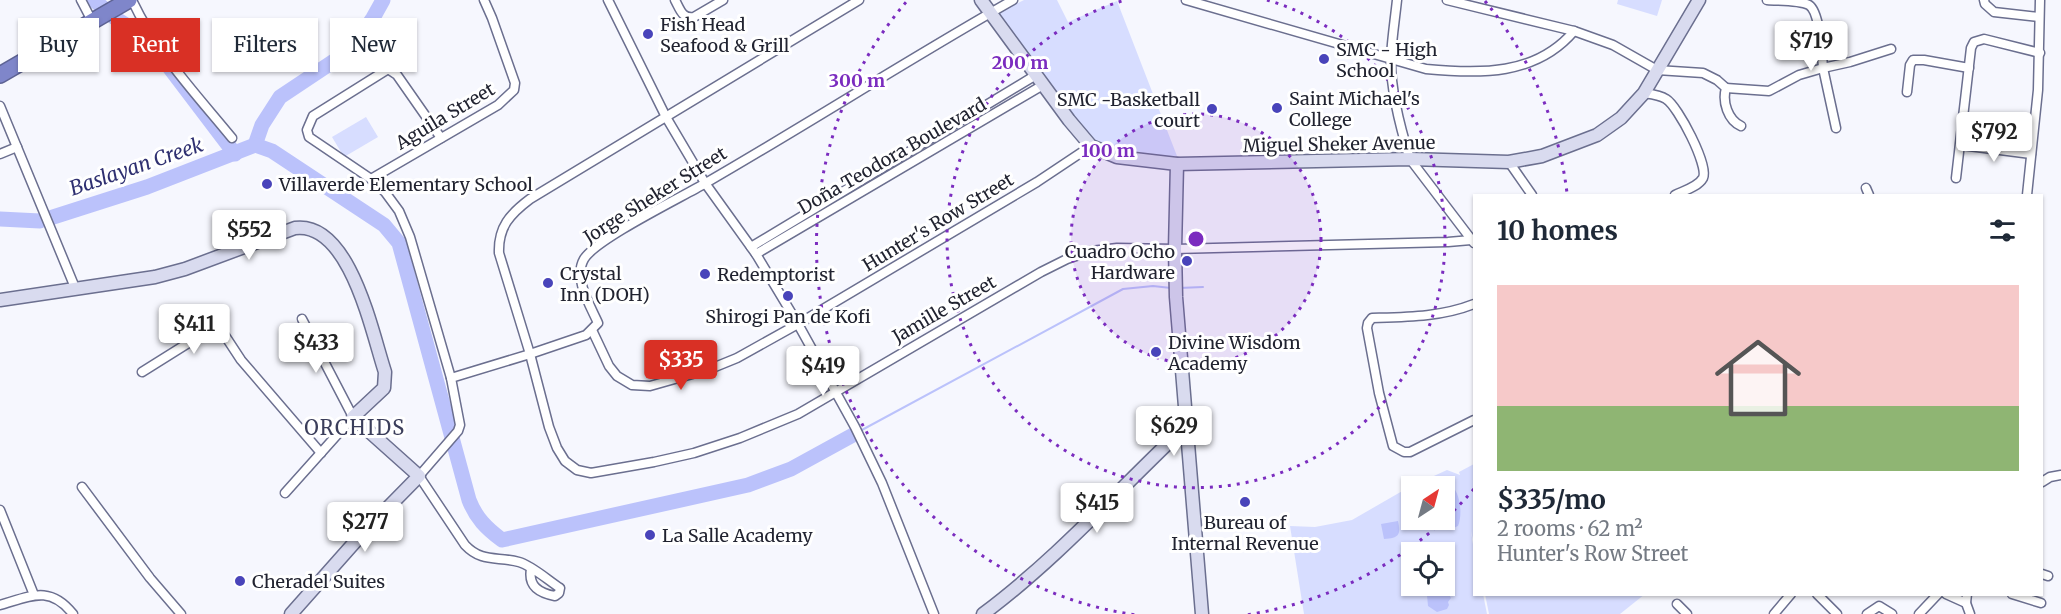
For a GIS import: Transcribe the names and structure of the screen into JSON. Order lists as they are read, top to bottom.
{
  "streets": {
    "street": [
      "Aguila Street",
      "Miguel Sheker Avenue",
      "Doña Teodora Boulevard",
      "Jorge Sheker Street",
      "Hunter's Row Street",
      "Jamille Street"
    ]
  },
  "crossings": [
    ["Miguel Sheker Avenue", "Doña Teodora Boulevard"],
    ["Miguel Sheker Avenue", "Jorge Sheker Street"],
    ["Miguel Sheker Avenue", "Hunter's Row Street"],
    ["Jorge Sheker Street", "Hunter's Row Street"]
  ],
  "districts": ["ORCHIDS"],
  "water": ["Baslayan Creek"],
  "places": [
    "Fish Head Seafood & Grill",
    "SMC - High School",
    "Saint Michael's College",
    "SMC -Basketball court",
    "Villaverde Elementary School",
    "Cuadro Ocho Hardware",
    "Redemptorist",
    "Crystal Inn (DOH)",
    "Shirogi Pan de Kofi",
    "Divine Wisdom Academy",
    "Bureau of Internal Revenue",
    "La Salle Academy",
    "Cheradel Suites"
  ],
  "north": "top right",
  "page": {
    "chip": [
      "Buy",
      "Rent",
      "Filters",
      "New"
    ],
    "price": [
      "$719",
      "$792",
      "$552",
      "$411",
      "$433",
      "$335",
      "$419",
      "$629",
      "$415",
      "$277"
    ],
    "heading": "10 homes",
    "list": [
      {
        "name": "$335/mo",
        "note": "2 rooms · 62 m² · Hunter's Row Street"
      }
    ]
  },
  "rings": ["200 m", "300 m", "100 m"]
}
